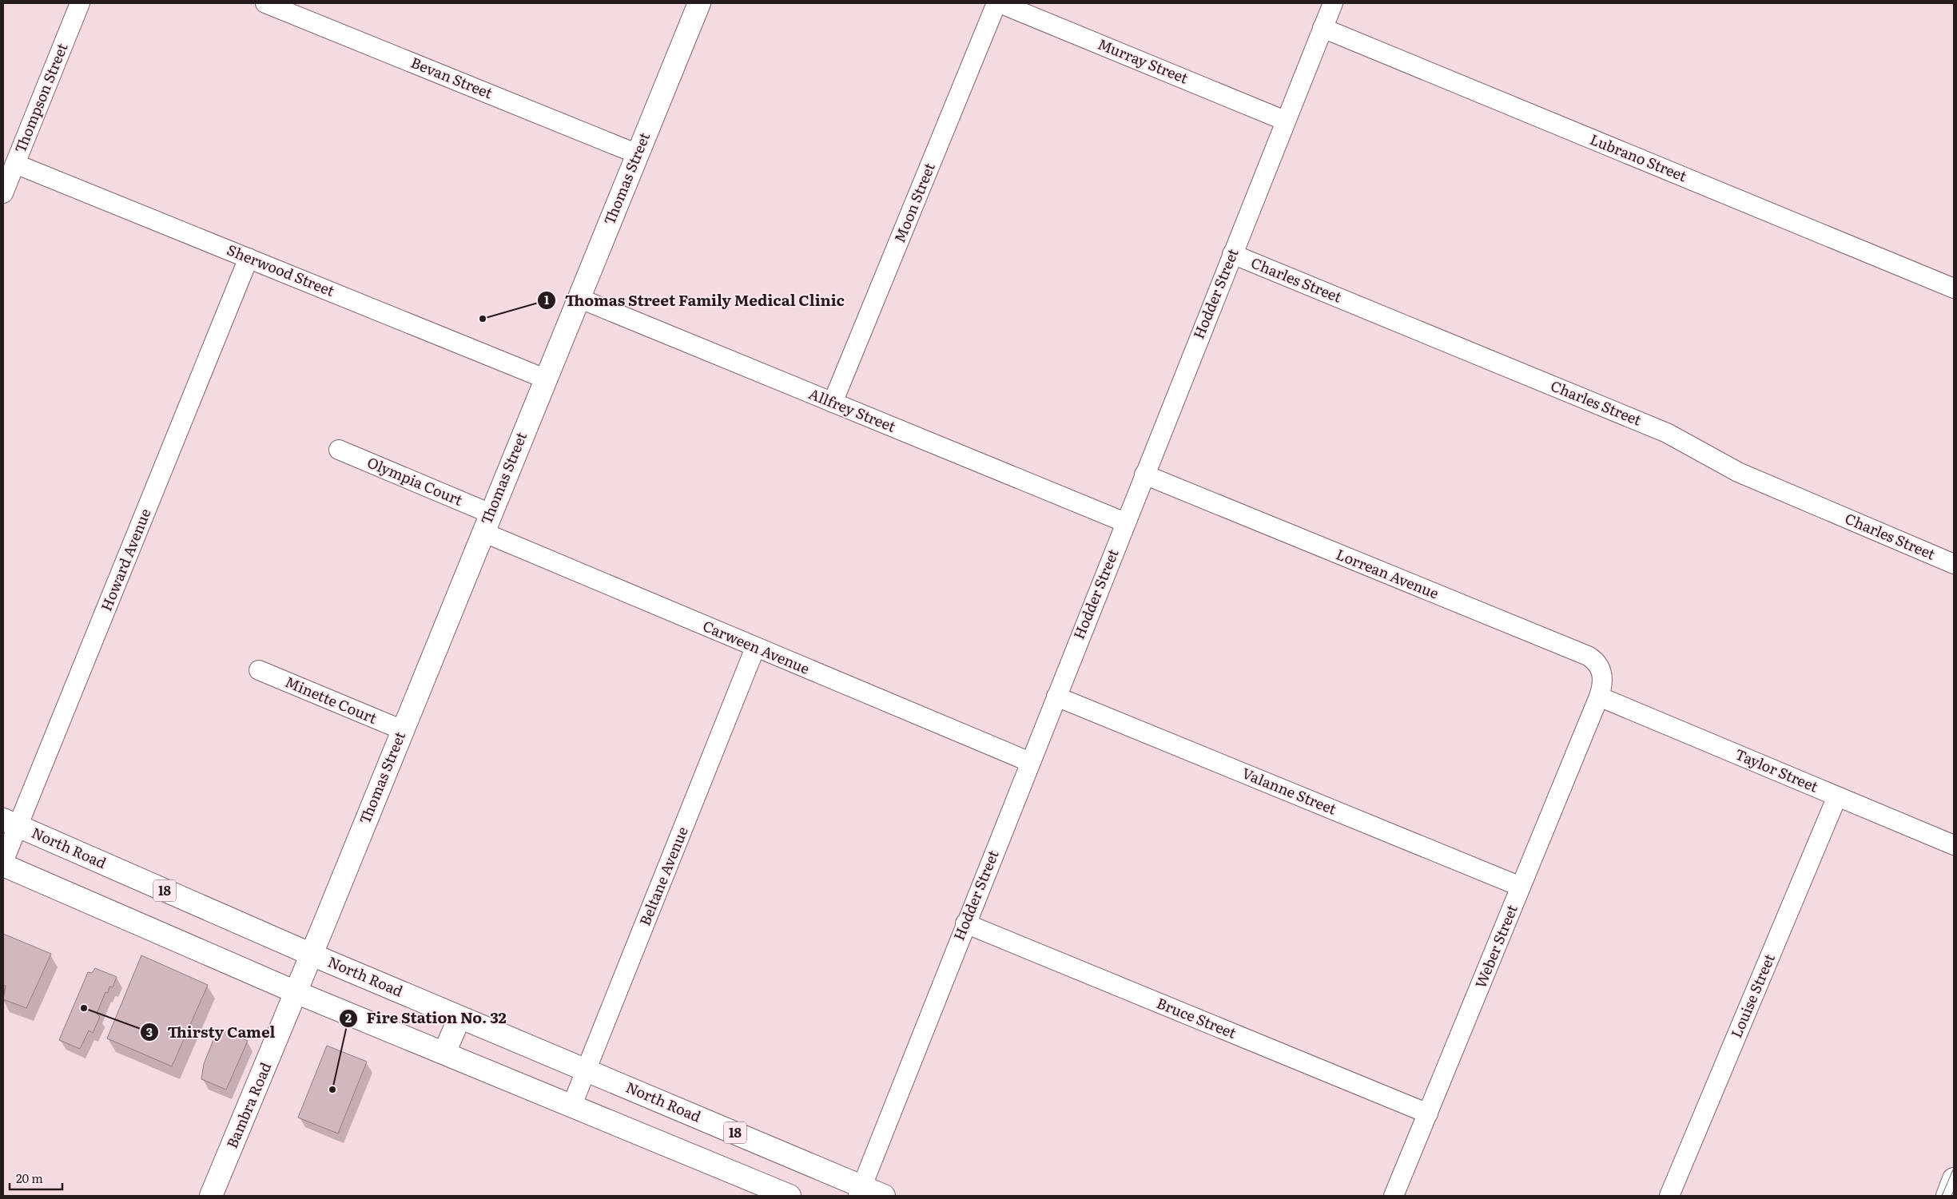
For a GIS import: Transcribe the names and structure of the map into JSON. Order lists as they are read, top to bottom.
{
  "streets": {
    "main road": [
      "Thomas Street",
      "North Road",
      "18",
      "Bambra Road"
    ],
    "street": [
      "Murray Street",
      "Bevan Street",
      "Thompson Street",
      "Lubrano Street",
      "Moon Street",
      "Sherwood Street",
      "Charles Street",
      "Hodder Street",
      "Allfrey Street",
      "Olympia Court",
      "Howard Avenue",
      "Lorrean Avenue",
      "Carween Avenue",
      "Minette Court",
      "Taylor Street",
      "Valanne Street",
      "Beltane Avenue",
      "Weber Street",
      "Louise Street",
      "Bruce Street"
    ]
  },
  "crossings": [
    ["Murray Street", "Moon Street"],
    ["Murray Street", "Hodder Street"],
    ["Bevan Street", "Thomas Street"],
    ["Thompson Street", "Sherwood Street"],
    ["Lubrano Street", "Hodder Street"],
    ["Thomas Street", "Sherwood Street"],
    ["Thomas Street", "Allfrey Street"],
    ["Thomas Street", "Olympia Court"],
    ["Thomas Street", "Carween Avenue"],
    ["Thomas Street", "Minette Court"],
    ["Thomas Street", "North Road"],
    ["Thomas Street", "Bambra Road"],
    ["Moon Street", "Allfrey Street"],
    ["Sherwood Street", "Howard Avenue"],
    ["Charles Street", "Hodder Street"],
    ["Hodder Street", "Allfrey Street"],
    ["Hodder Street", "Lorrean Avenue"],
    ["Hodder Street", "Carween Avenue"],
    ["Hodder Street", "Valanne Street"],
    ["Hodder Street", "North Road"],
    ["Hodder Street", "Bruce Street"],
    ["Olympia Court", "Carween Avenue"],
    ["Howard Avenue", "North Road"],
    ["Lorrean Avenue", "Taylor Street"],
    ["Lorrean Avenue", "Weber Street"],
    ["Carween Avenue", "Beltane Avenue"],
    ["Taylor Street", "Weber Street"],
    ["Taylor Street", "Louise Street"],
    ["Valanne Street", "Weber Street"],
    ["North Road", "Beltane Avenue"],
    ["Weber Street", "Bruce Street"]
  ],
  "places": ["Thomas Street Family Medical Clinic", "Thirsty Camel", "Fire Station No. 32"],
  "scale_bar": "20 m"
}
